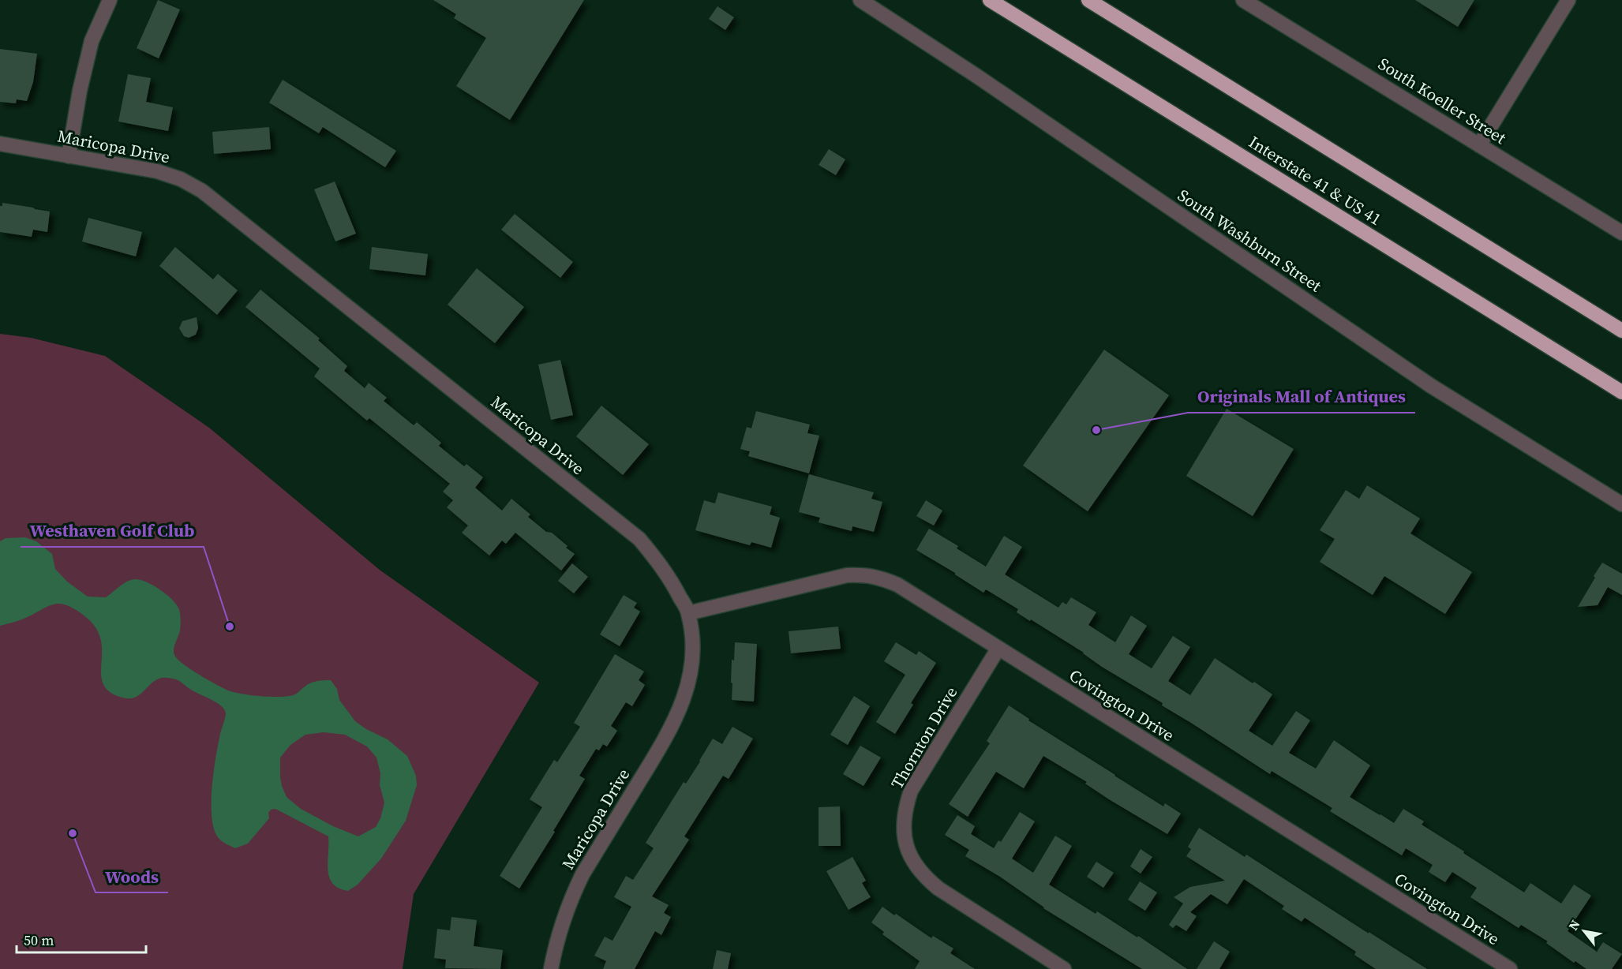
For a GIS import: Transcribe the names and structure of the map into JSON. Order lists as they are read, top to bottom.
{
  "streets": {
    "highway": ["Interstate 41 & US 41"],
    "street": [
      "South Koeller Street",
      "Maricopa Drive",
      "South Washburn Street",
      "Covington Drive",
      "Thornton Drive"
    ]
  },
  "crossings": [
    ["Maricopa Drive", "Covington Drive"],
    ["Covington Drive", "Thornton Drive"]
  ],
  "places": ["Originals Mall of Antiques", "Westhaven Golf Club", "Woods"],
  "scale_bar": "50 m",
  "north": "top left"
}
